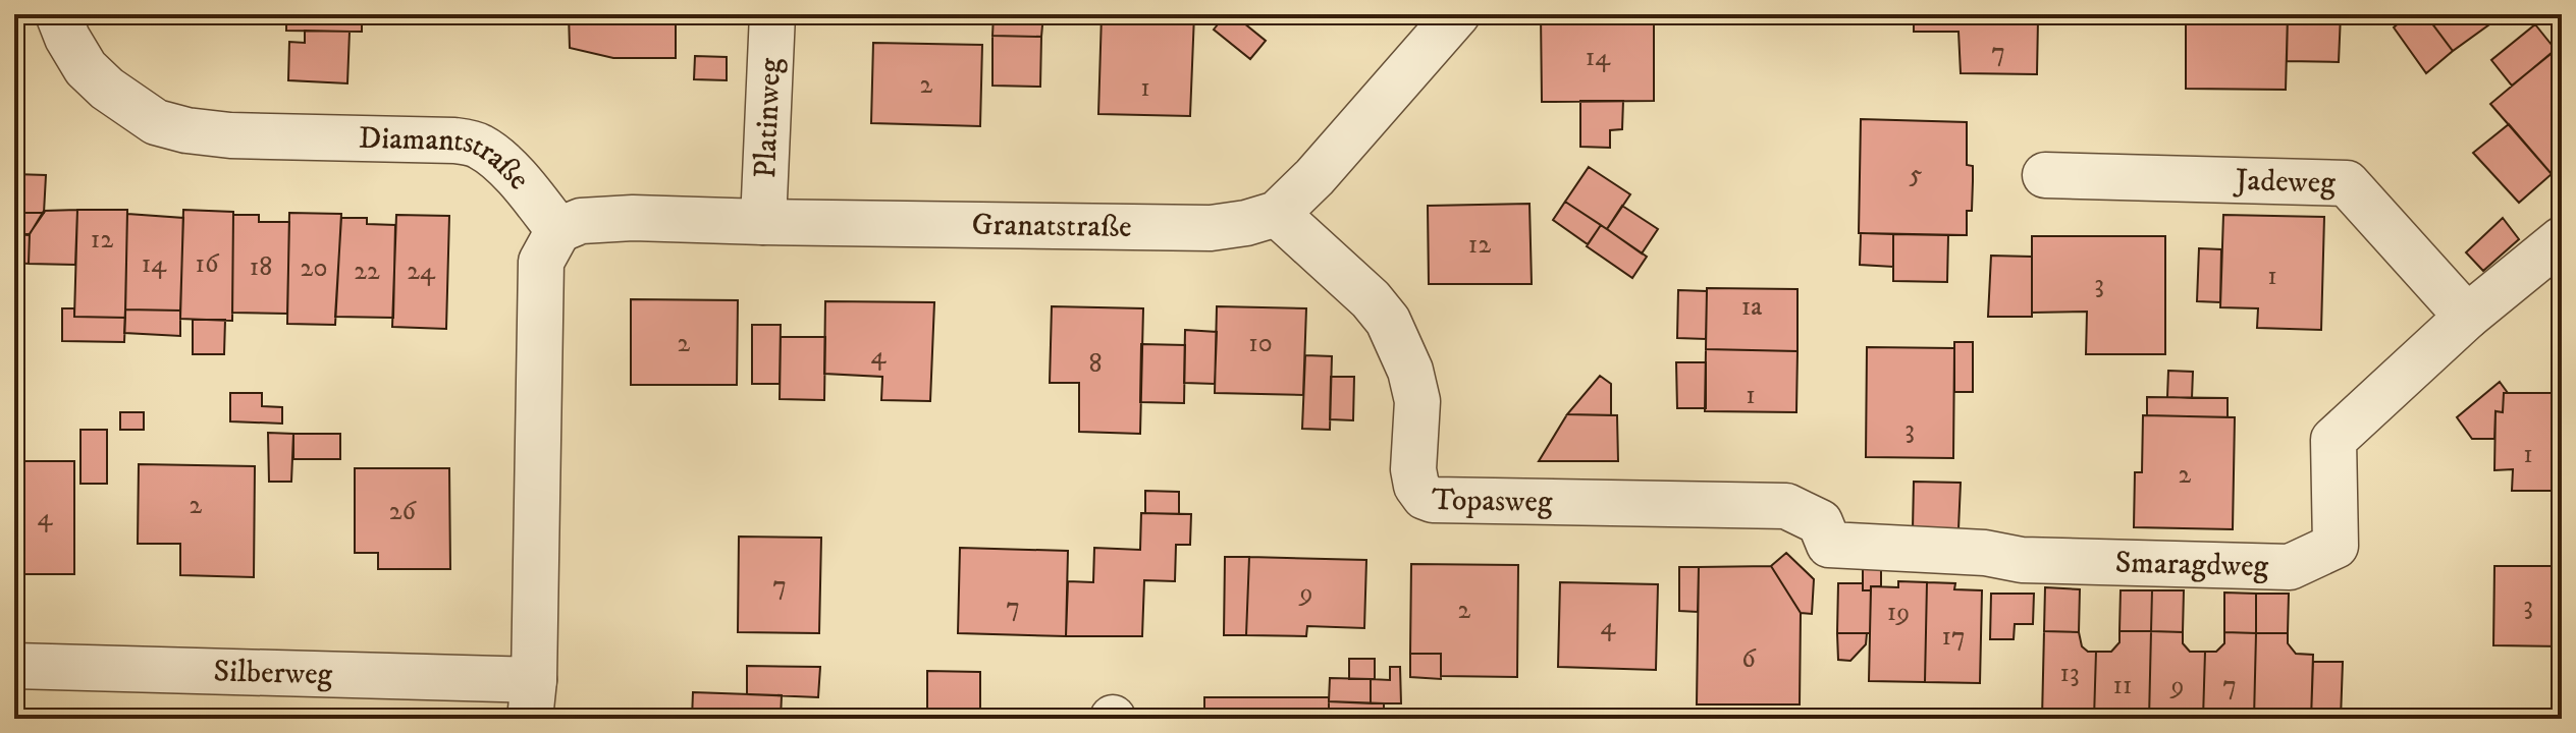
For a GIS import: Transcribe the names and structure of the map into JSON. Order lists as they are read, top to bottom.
{
  "streets": {
    "street": [
      "Platinweg",
      "Diamantstraße",
      "Jadeweg",
      "Granatstraße",
      "Topasweg",
      "Smaragdweg",
      "Silberweg"
    ]
  },
  "crossings": [
    ["Platinweg", "Granatstraße"],
    ["Diamantstraße", "Granatstraße"],
    ["Diamantstraße", "Silberweg"],
    ["Jadeweg", "Smaragdweg"],
    ["Granatstraße", "Topasweg"],
    ["Topasweg", "Smaragdweg"]
  ],
  "house_numbers": [
    "7",
    "14",
    "2",
    "1",
    "5",
    "12",
    "12",
    "14",
    "16",
    "18",
    "20",
    "22",
    "24",
    "1",
    "3",
    "1a",
    "2",
    "10",
    "4",
    "8",
    "1",
    "3",
    "1",
    "2",
    "2",
    "26",
    "4",
    "7",
    "9",
    "3",
    "7",
    "2",
    "19",
    "4",
    "17",
    "6",
    "13",
    "11",
    "9",
    "7"
  ]
}
